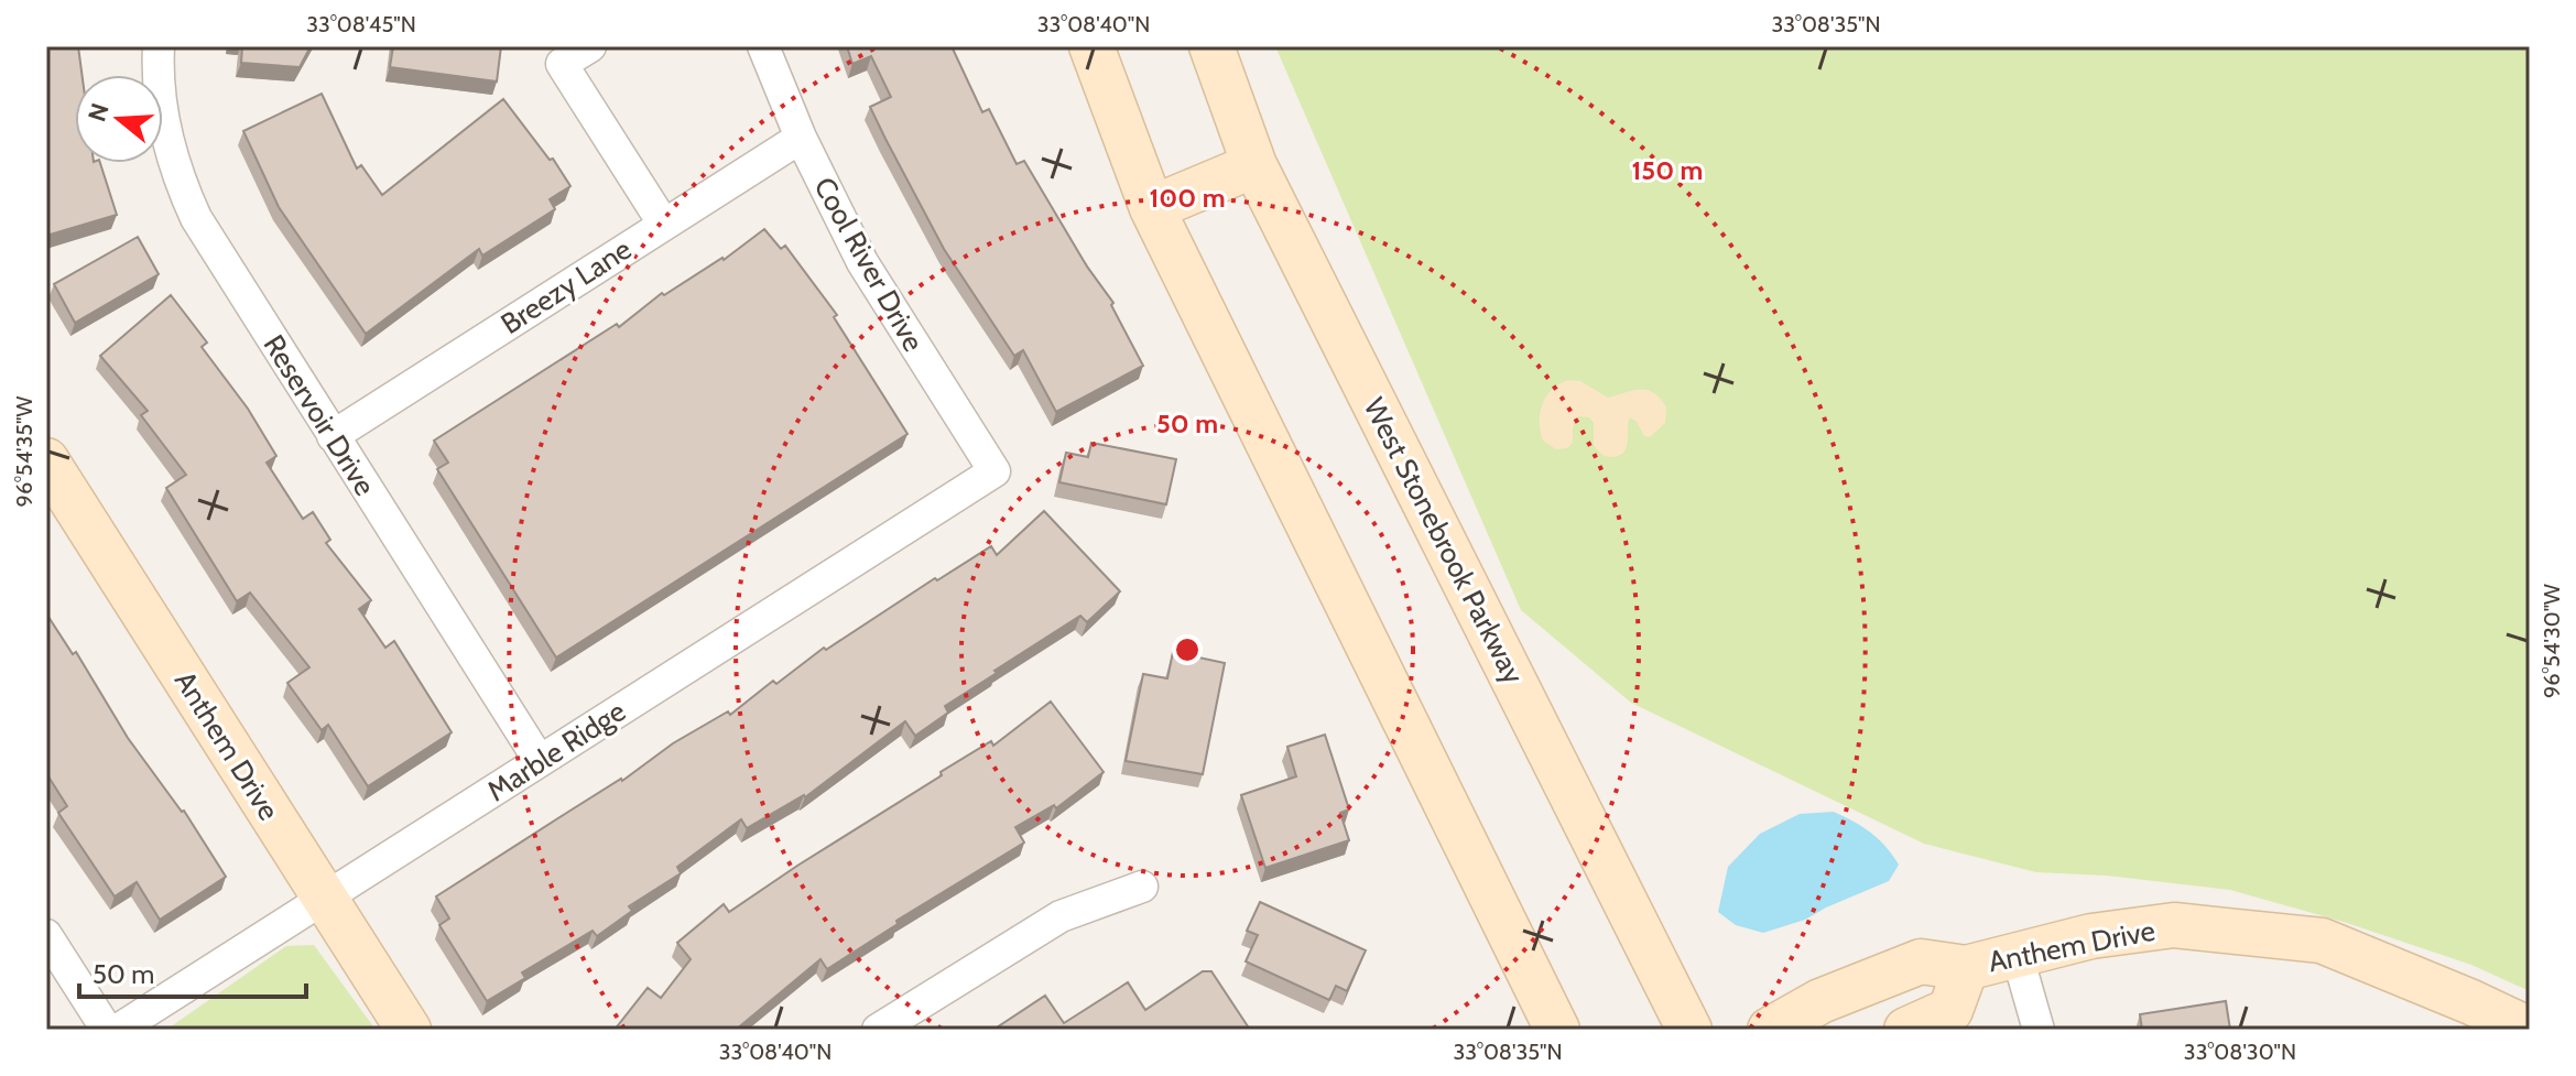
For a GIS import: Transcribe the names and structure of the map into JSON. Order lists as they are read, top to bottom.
{
  "streets": {
    "street": [
      "Cool River Drive",
      "Breezy Lane",
      "Reservoir Drive",
      "West Stonebrook Parkway",
      "Anthem Drive",
      "Marble Ridge"
    ]
  },
  "crossings": [
    ["Cool River Drive", "Breezy Lane"],
    ["Cool River Drive", "Marble Ridge"],
    ["Breezy Lane", "Reservoir Drive"],
    ["Reservoir Drive", "Marble Ridge"],
    ["Anthem Drive", "Marble Ridge"]
  ],
  "scale_bar": "50 m",
  "north": "left",
  "coordinates": [
    "33°08'45\"N",
    "33°08'40\"N",
    "33°08'35\"N",
    "96°54'35\"W",
    "96°54'30\"W",
    "33°08'30\"N"
  ],
  "rings": ["150 m", "100 m", "50 m"]
}
